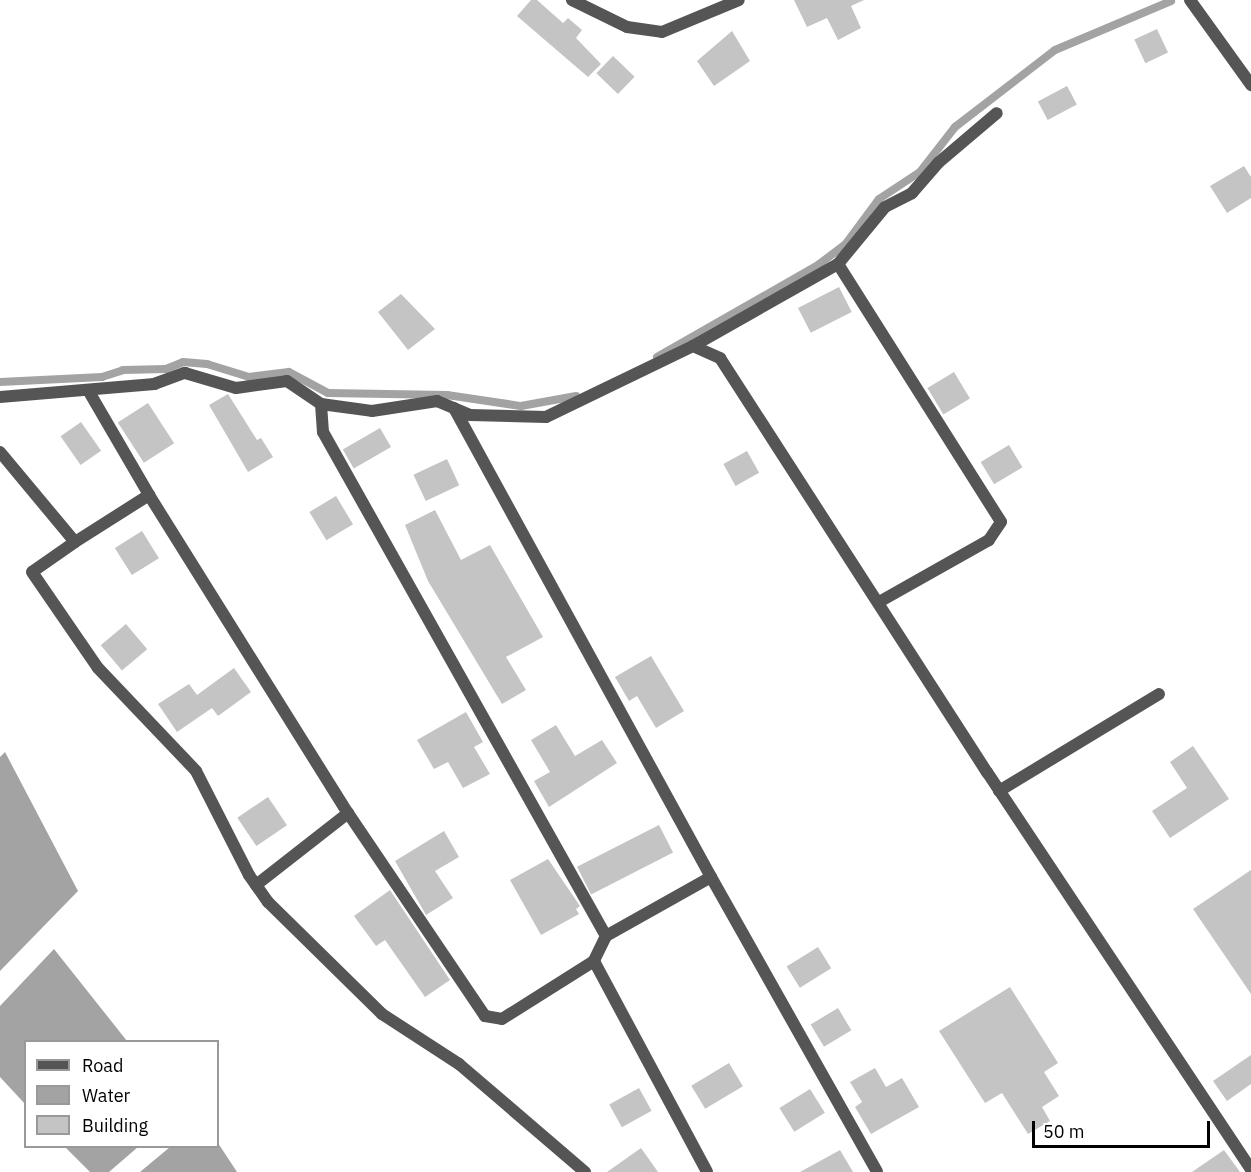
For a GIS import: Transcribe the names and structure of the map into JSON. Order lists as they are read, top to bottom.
{
  "legend": ["Road", "Water", "Building"],
  "scale_bar": "50 m"
}
